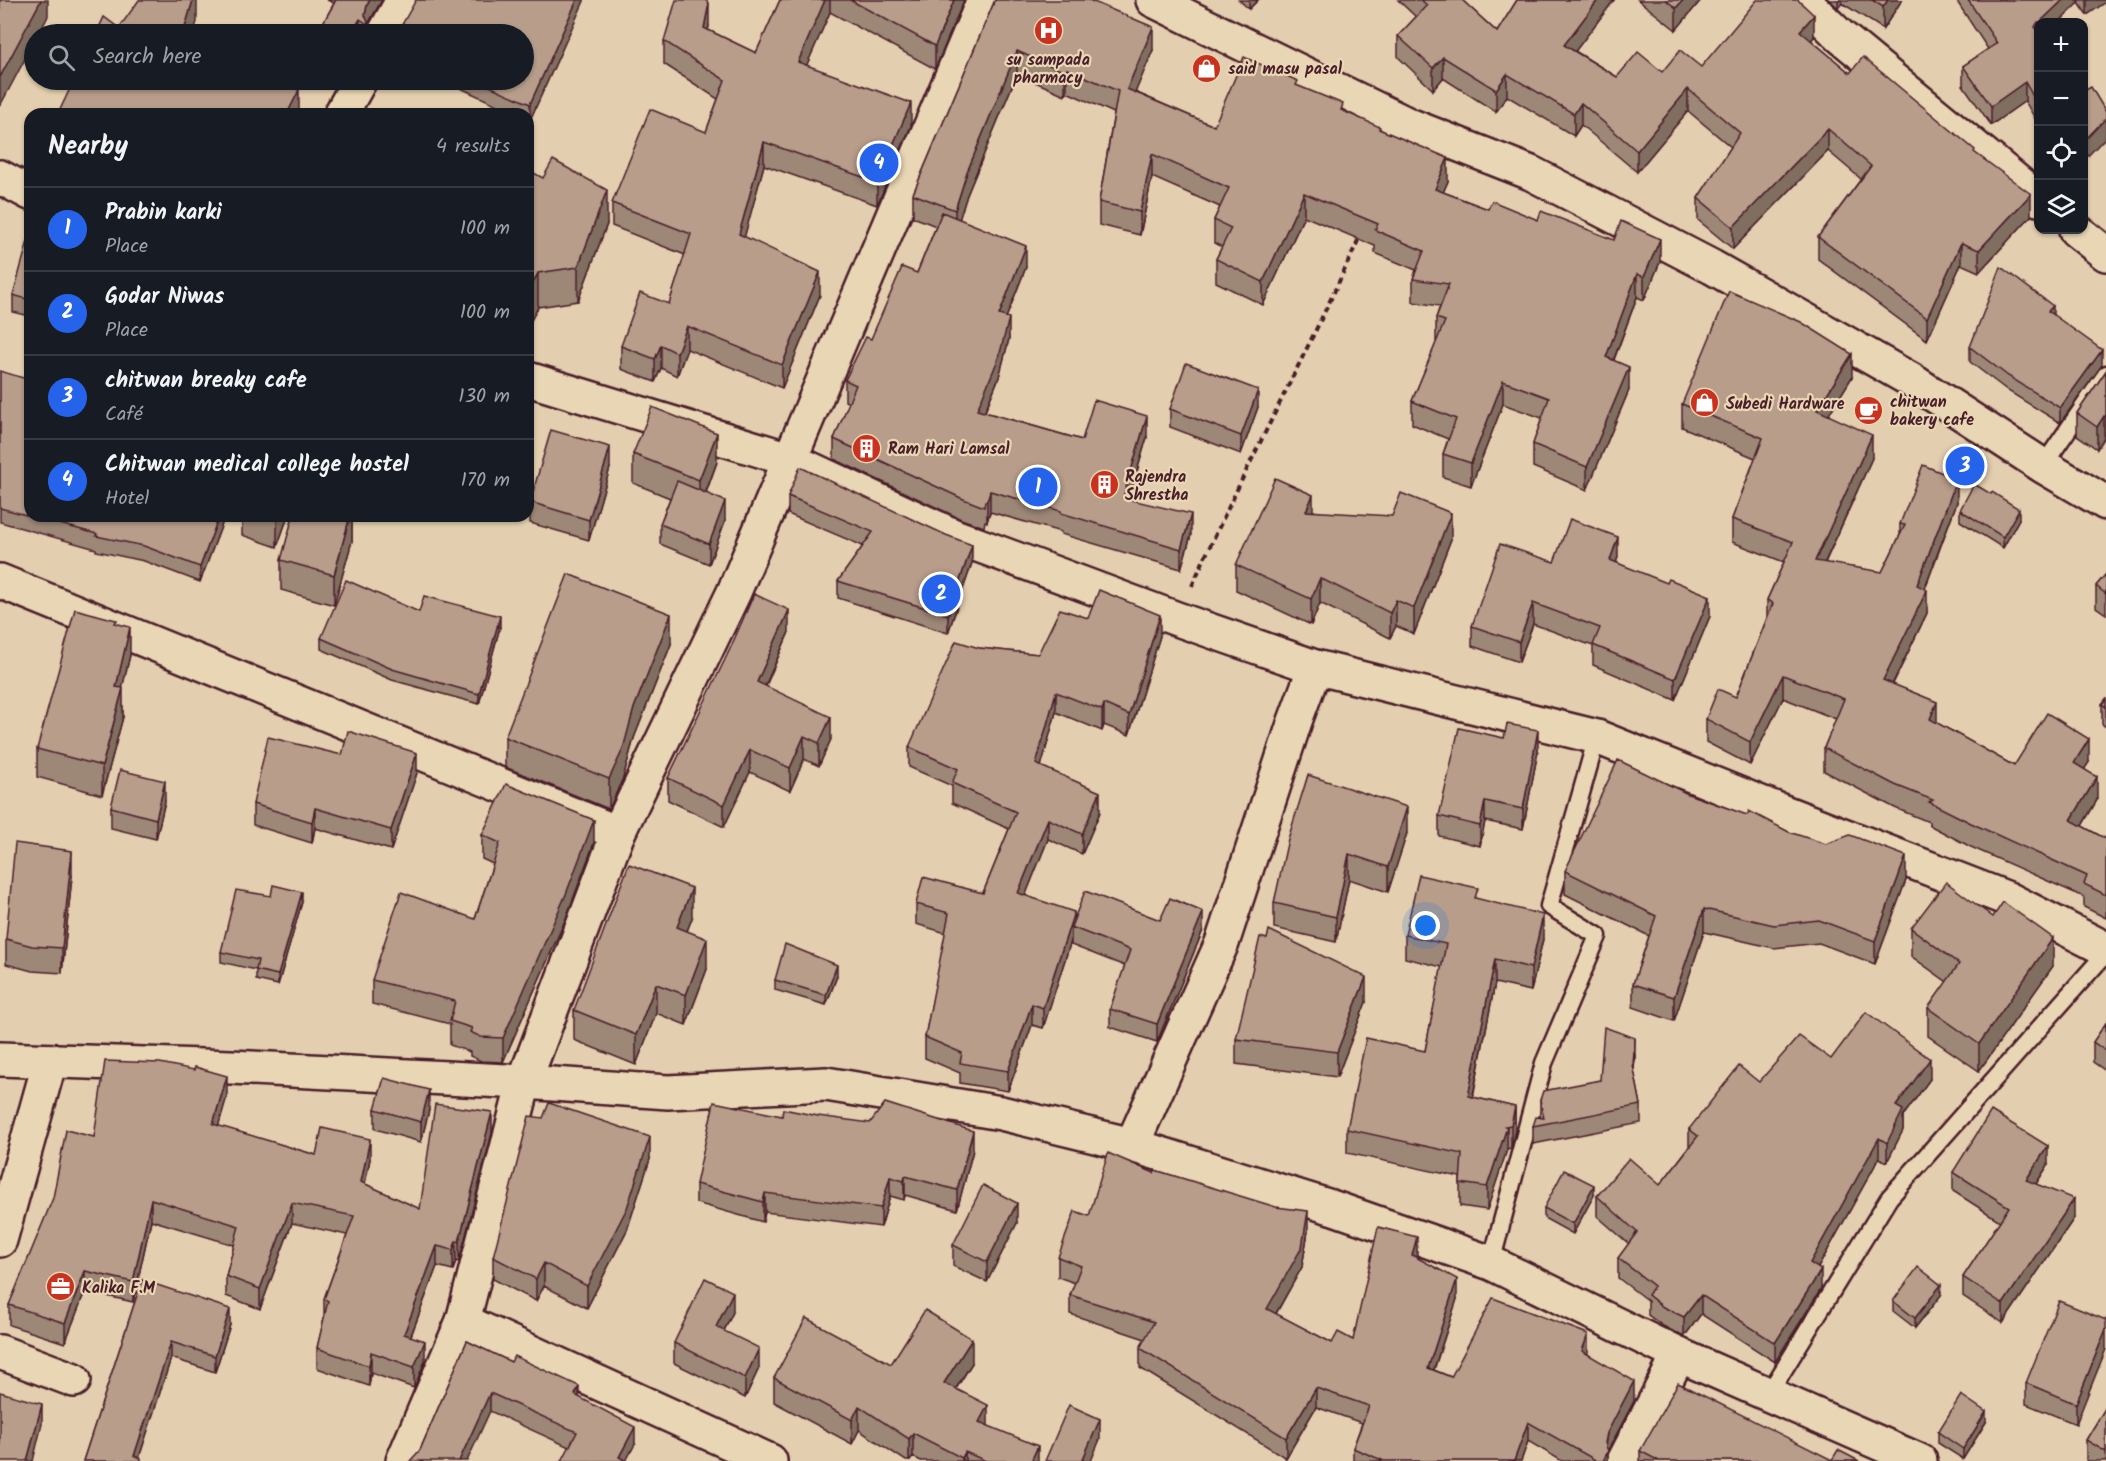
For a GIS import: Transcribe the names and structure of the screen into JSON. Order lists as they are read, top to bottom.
{
  "places": {
    "hospital": ["su sampada pharmacy"],
    "shop": ["said masu pasal", "Subedi Hardware"],
    "cafe": ["chitwan bakery cafe"],
    "building": ["Ram Hari Lamsal", "Rajendra Shrestha"],
    "office": ["Kalika F.M"]
  },
  "page": {
    "map_buttons": ["+", "−"],
    "search": "Search here",
    "heading": ["Nearby", "4 results"],
    "pins": [
      "4",
      "3",
      "1",
      "2"
    ],
    "list": [
      {
        "mark": "1",
        "name": "Prabin karki",
        "note": "Place",
        "value": "100 m"
      },
      {
        "mark": "2",
        "name": "Godar Niwas",
        "note": "Place",
        "value": "100 m"
      },
      {
        "mark": "3",
        "name": "chitwan breaky cafe",
        "note": "Café",
        "value": "130 m"
      },
      {
        "mark": "4",
        "name": "Chitwan medical college hostel",
        "note": "Hotel",
        "value": "170 m"
      }
    ]
  }
}
